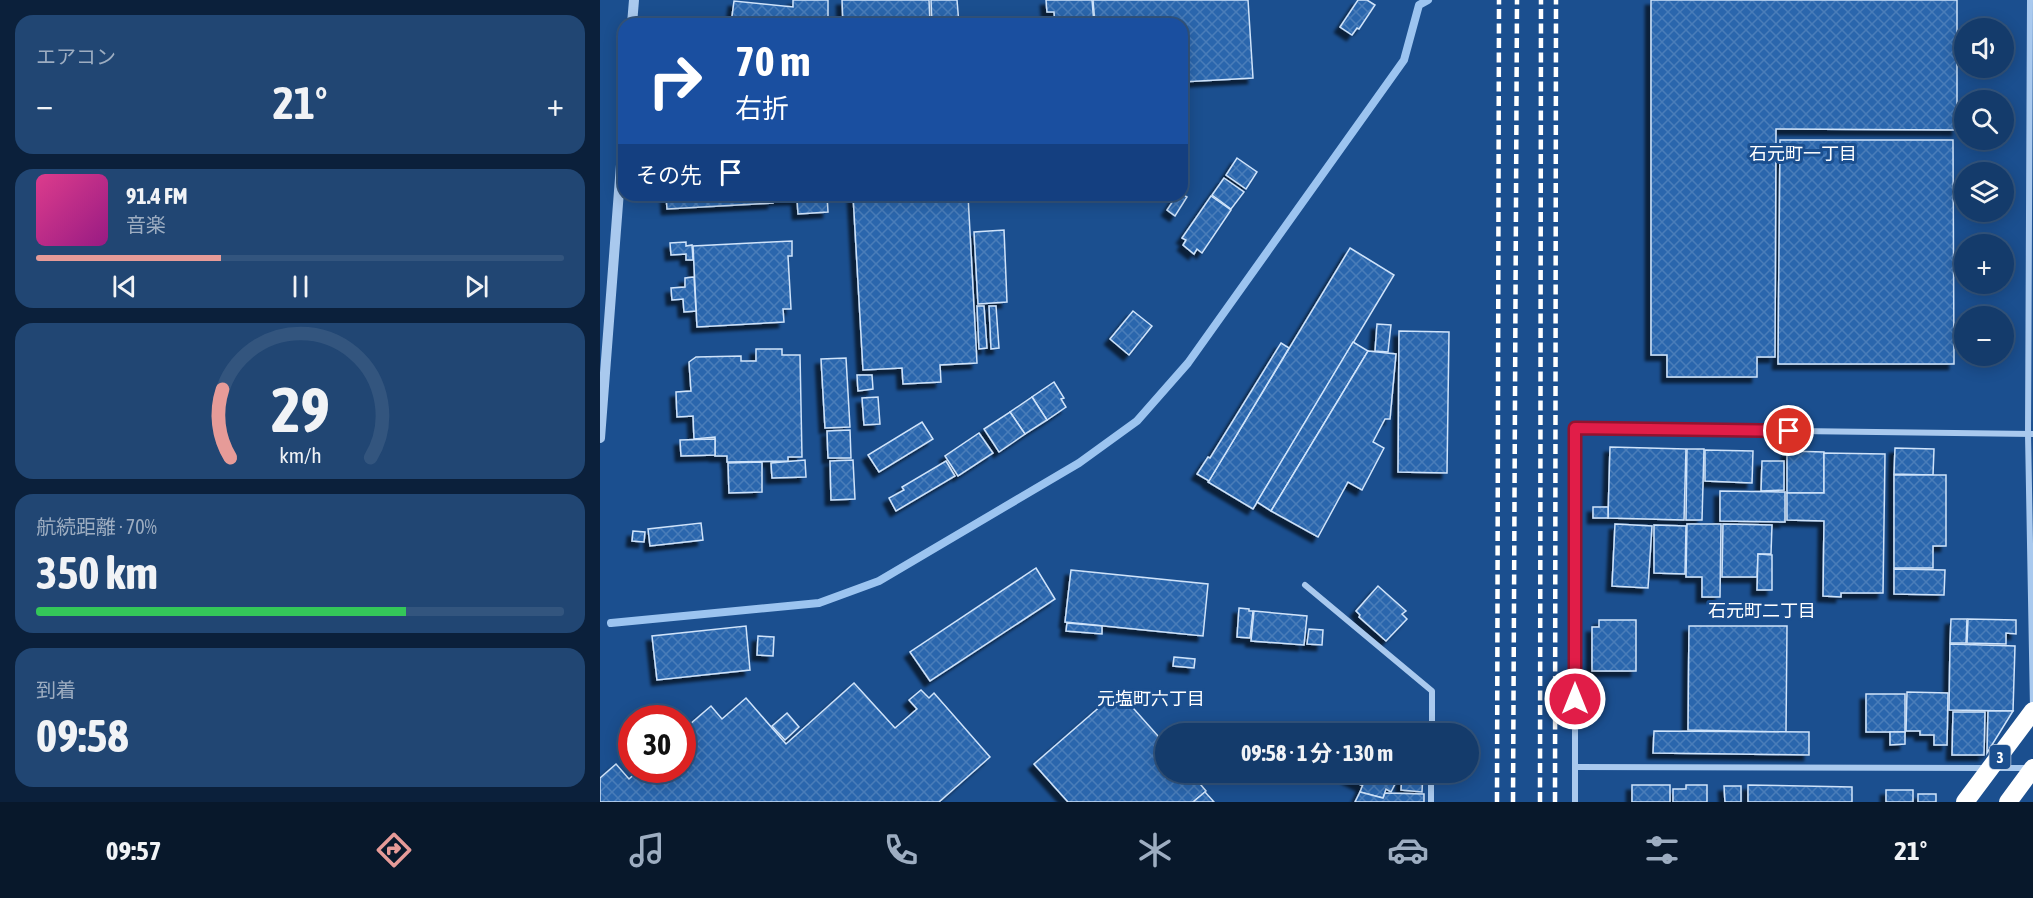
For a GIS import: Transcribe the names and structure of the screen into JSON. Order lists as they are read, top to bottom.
{
  "streets": {
    "highway": ["3"]
  },
  "districts": ["石元町一丁目", "石元町二丁目", "元塩町六丁目"],
  "page": {
    "tile": [
      "エアコン",
      ["航続距離 · 70%", "350 km"],
      ["到着", "09:58"]
    ],
    "map_buttons": ["+", "−"],
    "turn": ["70 m", "右折"],
    "heat": ["−", "21°", "+"],
    "then": "その先",
    "song": ["91.4 FM", "音楽"],
    "limit": "30",
    "trip": "09:58 · 1 分 · 130 m",
    "tabs": ["09:57", "21°"],
    "gauge": ["29", "km/h"]
  }
}
